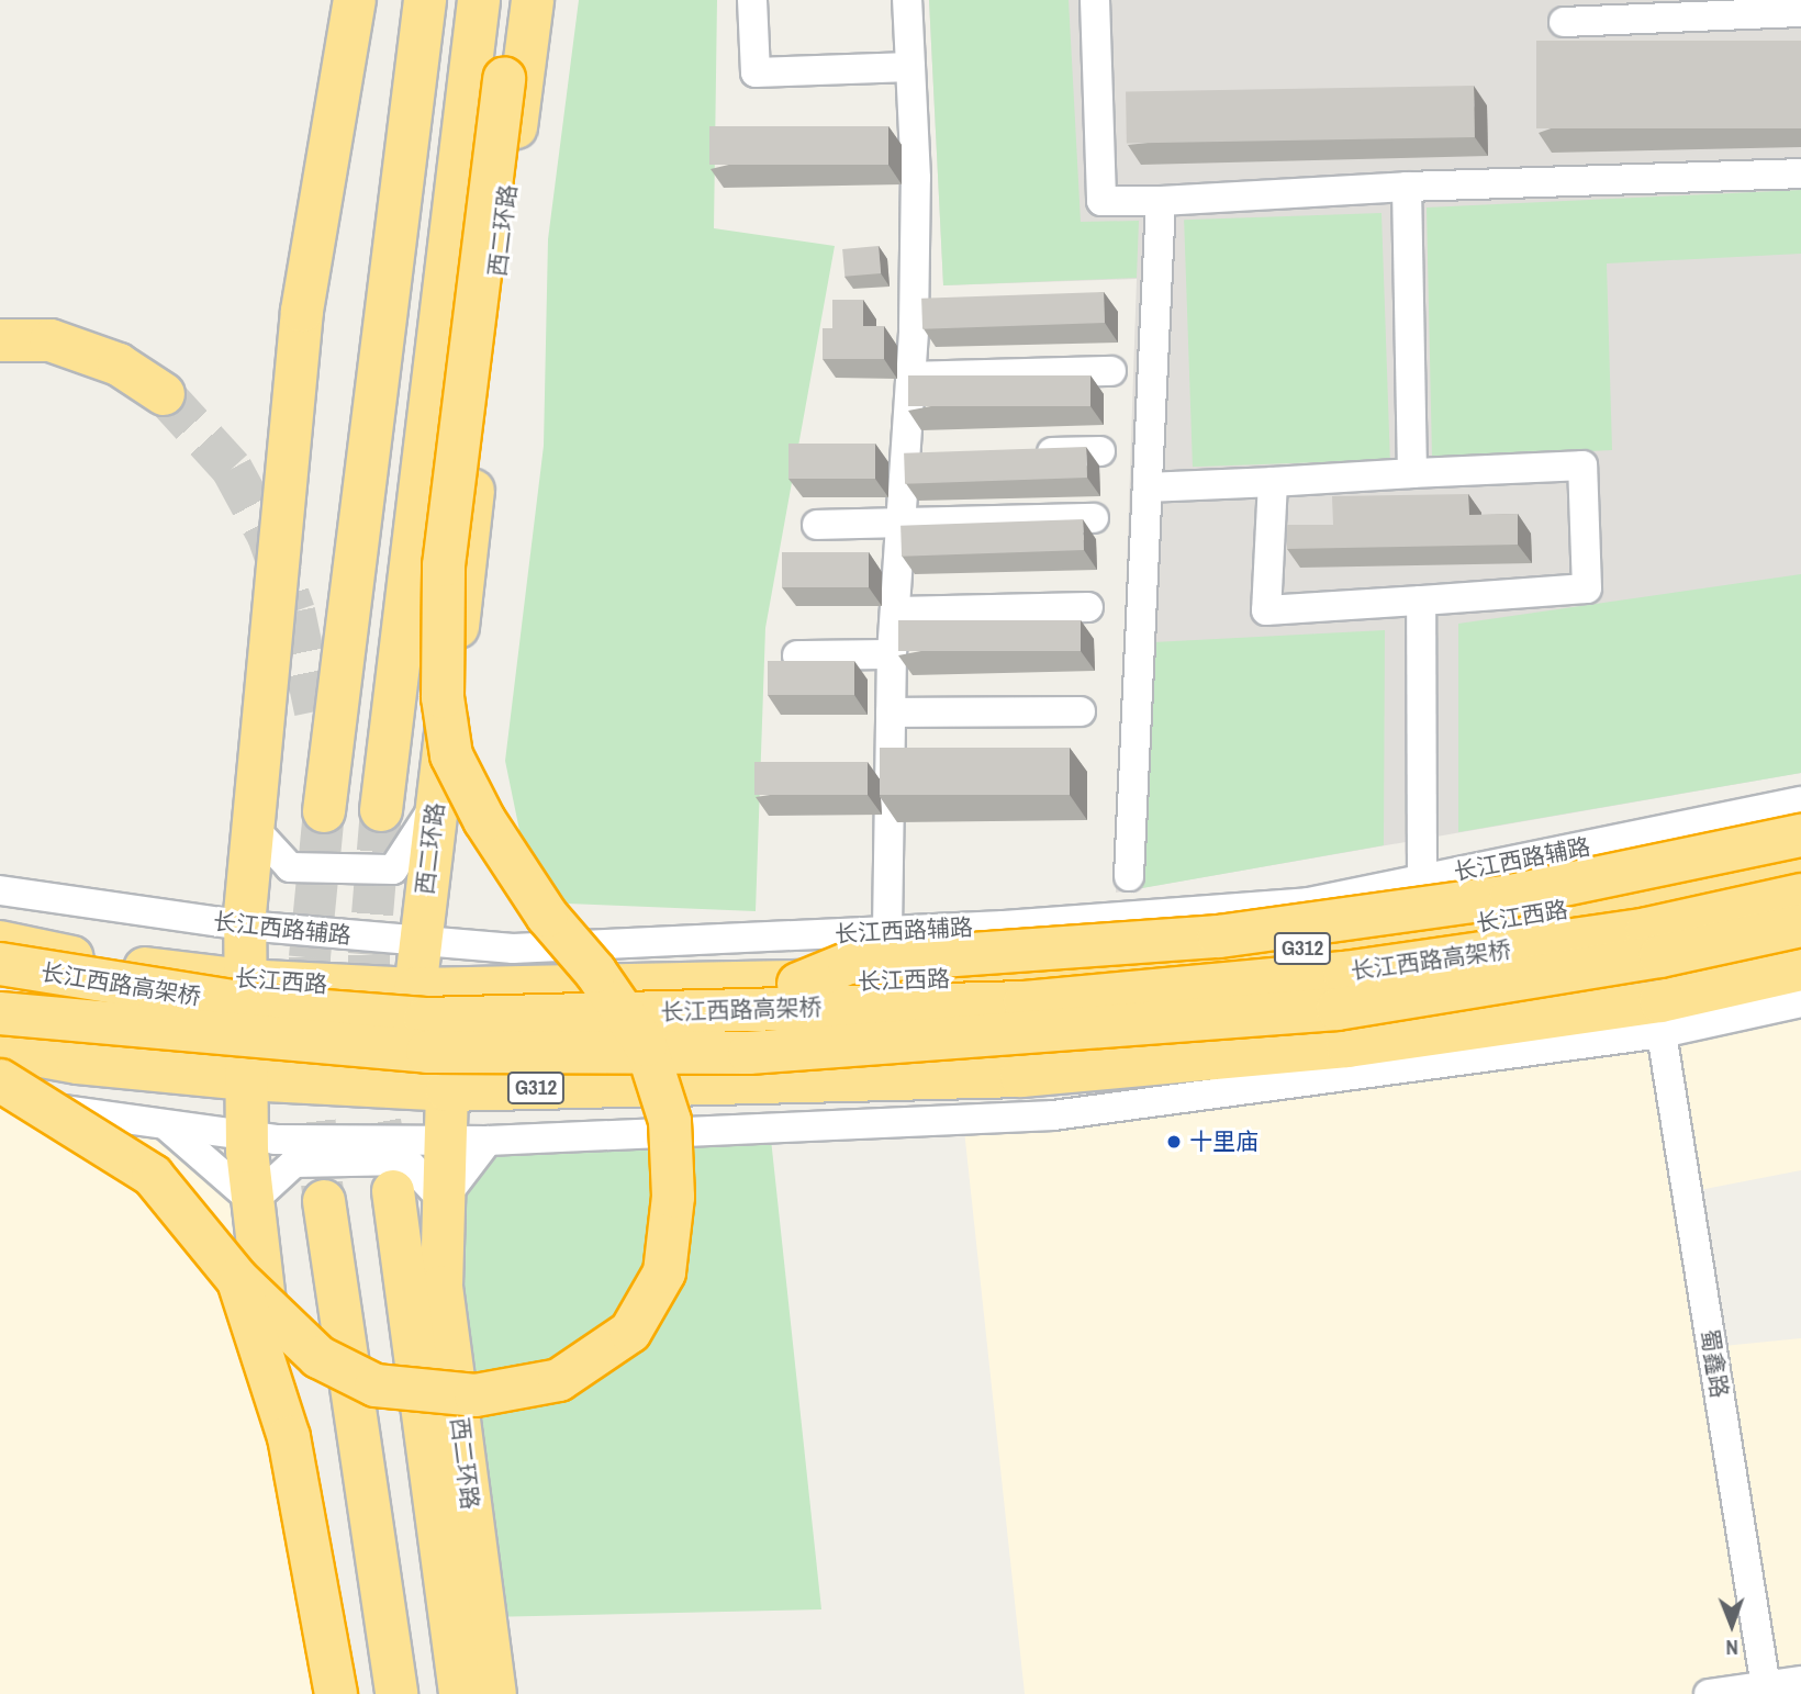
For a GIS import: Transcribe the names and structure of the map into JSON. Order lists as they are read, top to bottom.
{
  "streets": {
    "highway": [
      "西二环路",
      "长江西路",
      "G312",
      "长江西路高架桥"
    ],
    "street": ["长江西路辅路", "蜀鑫路"]
  },
  "crossings": [
    ["西二环路", "长江西路辅路"],
    ["西二环路", "长江西路"],
    ["西二环路", "G312"]
  ],
  "places": ["十里庙"],
  "north": "bottom"
}
